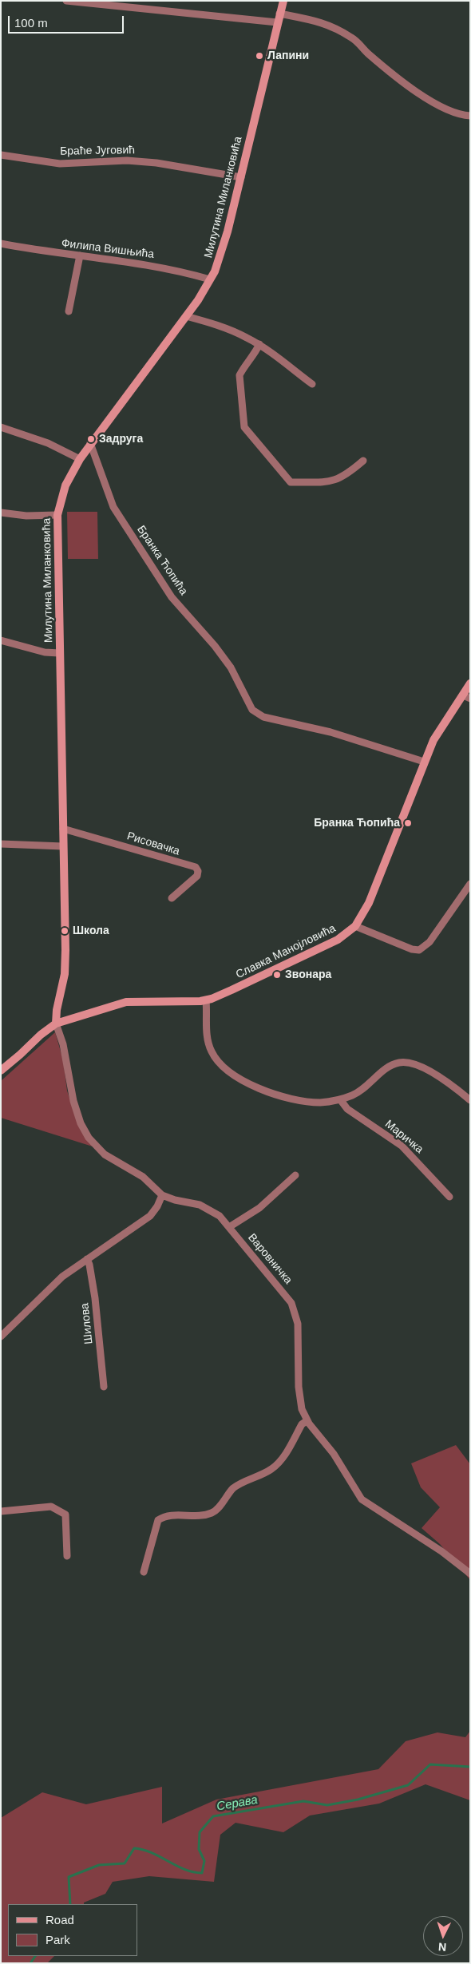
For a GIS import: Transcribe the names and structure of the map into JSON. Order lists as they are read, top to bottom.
{
  "streets": {
    "street": [
      "Браће Југовић",
      "Милутина Миланковића",
      "Филипа Вишњића",
      "Бранка Ћопића",
      "Рисовачка",
      "Славка Манојловића",
      "Маричка",
      "Варовничка",
      "Шилова"
    ]
  },
  "crossings": [
    ["Браће Југовић", "Милутина Миланковића"],
    ["Милутина Миланковића", "Филипа Вишњића"],
    ["Милутина Миланковића", "Бранка Ћопића"],
    ["Милутина Миланковића", "Рисовачка"],
    ["Милутина Миланковића", "Славка Манојловића"],
    ["Милутина Миланковића", "Варовничка"],
    ["Бранка Ћопића", "Славка Манојловића"],
    ["Славка Манојловића", "Варовничка"]
  ],
  "water": ["Серава"],
  "places": [
    "Лапини",
    "Задруга",
    "Бранка Ћопића",
    "Школа",
    "Звонара"
  ],
  "legend": ["Road", "Park"],
  "scale_bar": "100 m",
  "north": "bottom"
}
